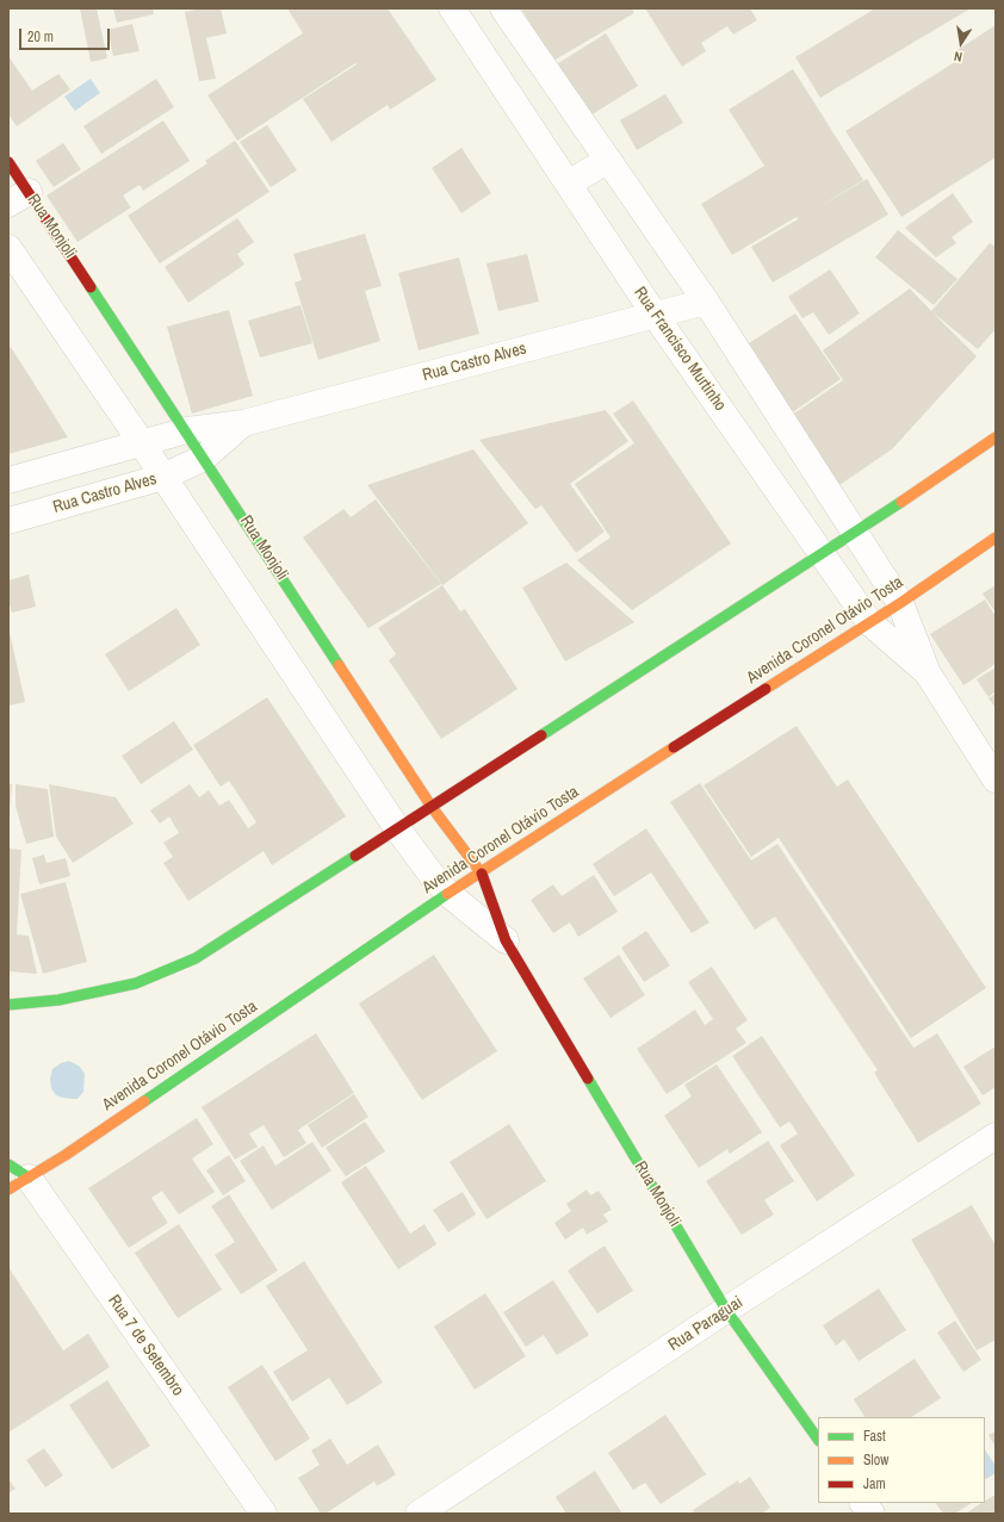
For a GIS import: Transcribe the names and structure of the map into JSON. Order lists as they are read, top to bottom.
{
  "streets": {
    "main road": ["Rua Monjoli", "Avenida Coronel Otávio Tosta"],
    "street": [
      "Rua Francisco Murtinho",
      "Rua Castro Alves",
      "Rua Paraguai",
      "Rua 7 de Setembro"
    ]
  },
  "crossings": [
    ["Rua Monjoli", "Rua Castro Alves"],
    ["Rua Monjoli", "Avenida Coronel Otávio Tosta"],
    ["Rua Monjoli", "Rua Paraguai"],
    ["Rua Francisco Murtinho", "Rua Castro Alves"],
    ["Rua Francisco Murtinho", "Avenida Coronel Otávio Tosta"],
    ["Avenida Coronel Otávio Tosta", "Rua 7 de Setembro"]
  ],
  "legend": ["Fast", "Slow", "Jam"],
  "scale_bar": "20 m",
  "north": "bottom"
}
